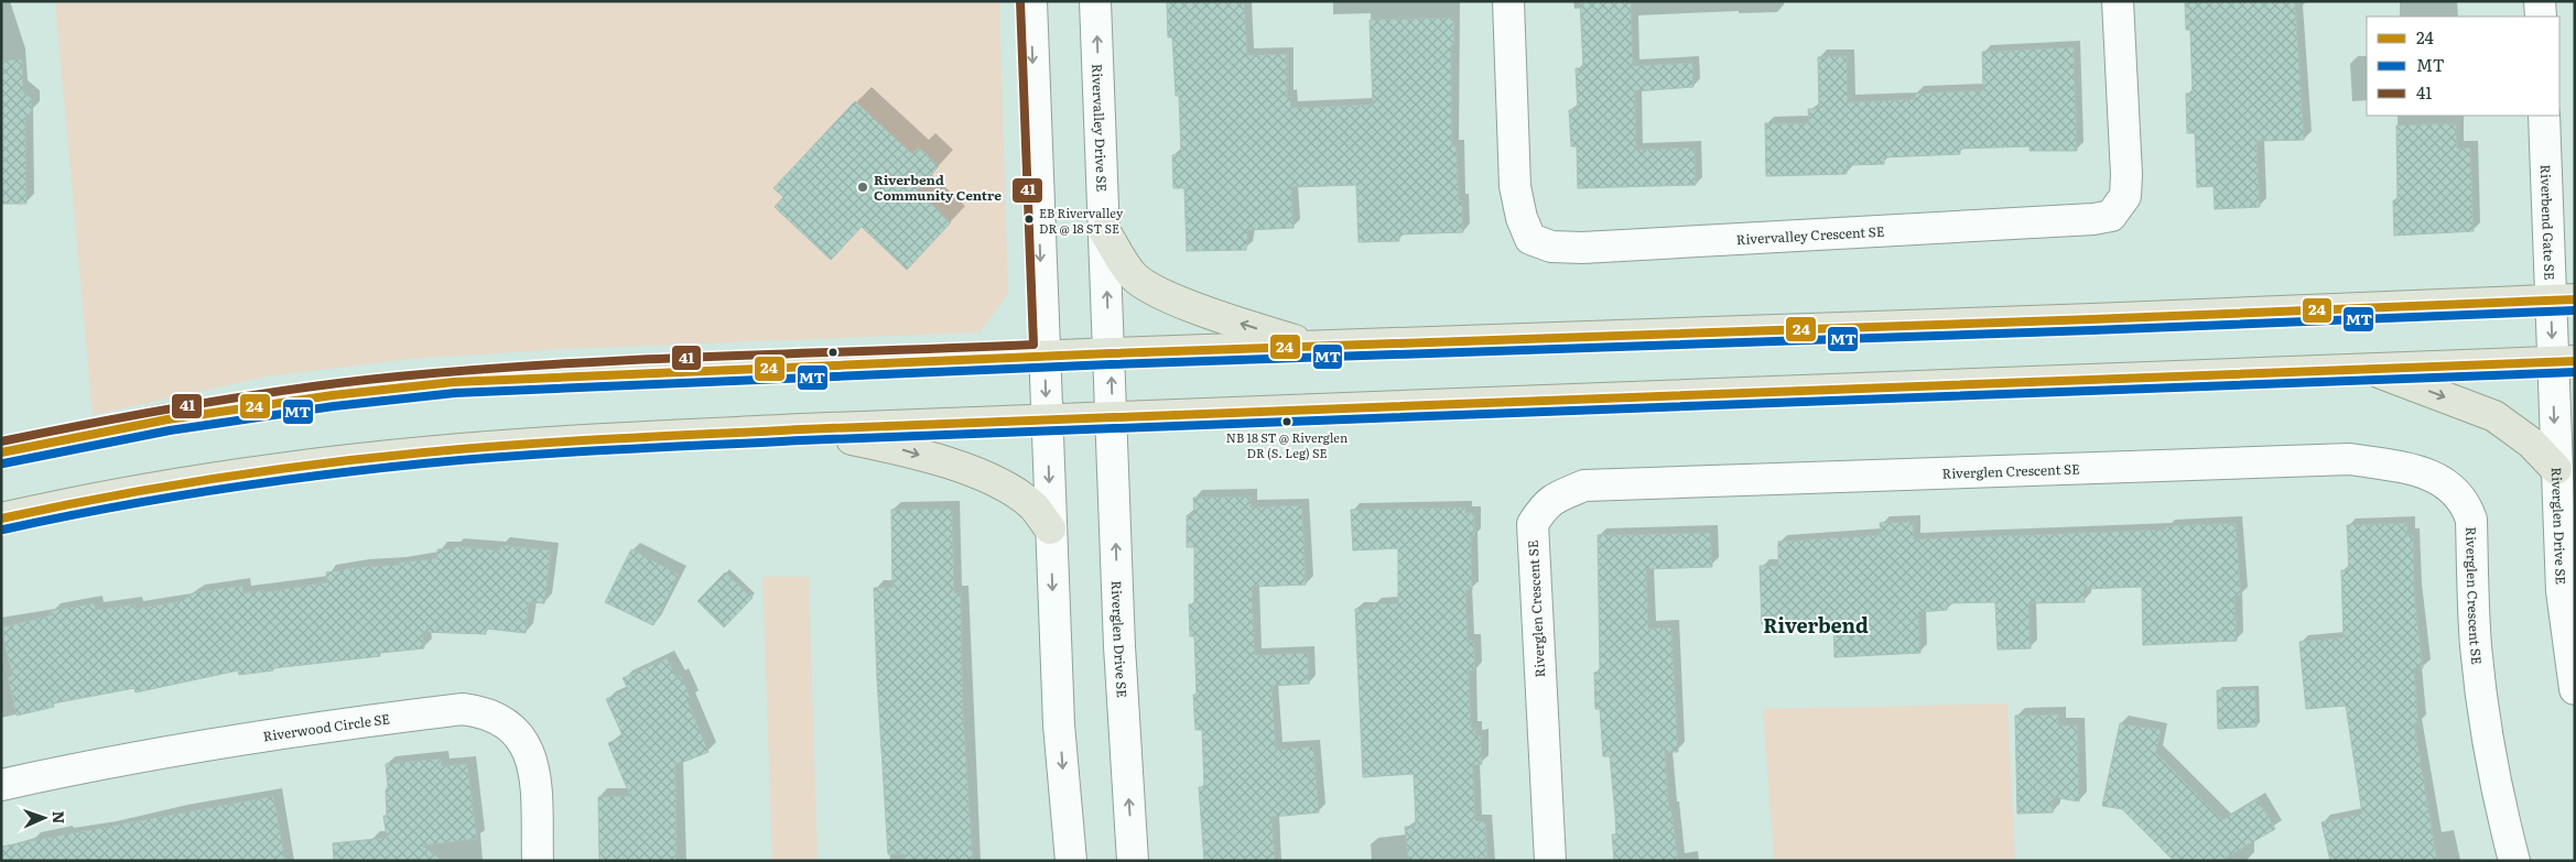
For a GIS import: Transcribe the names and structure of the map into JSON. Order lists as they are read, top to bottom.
{
  "streets": {
    "street": [
      "Rivervalley Drive SE",
      "Riverbend Gate SE",
      "Rivervalley Crescent SE",
      "Riverglen Crescent SE",
      "Riverglen Drive SE",
      "Riverwood Circle SE"
    ]
  },
  "crossings": [
    ["Rivervalley Drive SE", "Riverglen Drive SE"],
    ["Riverbend Gate SE", "Riverglen Drive SE"]
  ],
  "districts": ["Riverbend"],
  "places": ["Riverbend Community Centre", "EB Rivervalley DR @ 18 ST SE", "NB 18 ST @ Riverglen DR (S. Leg) SE"],
  "lines": ["transit line 41", "transit line 24", "transit line MT"],
  "legend": ["24", "MT", "41"],
  "north": "right"
}
